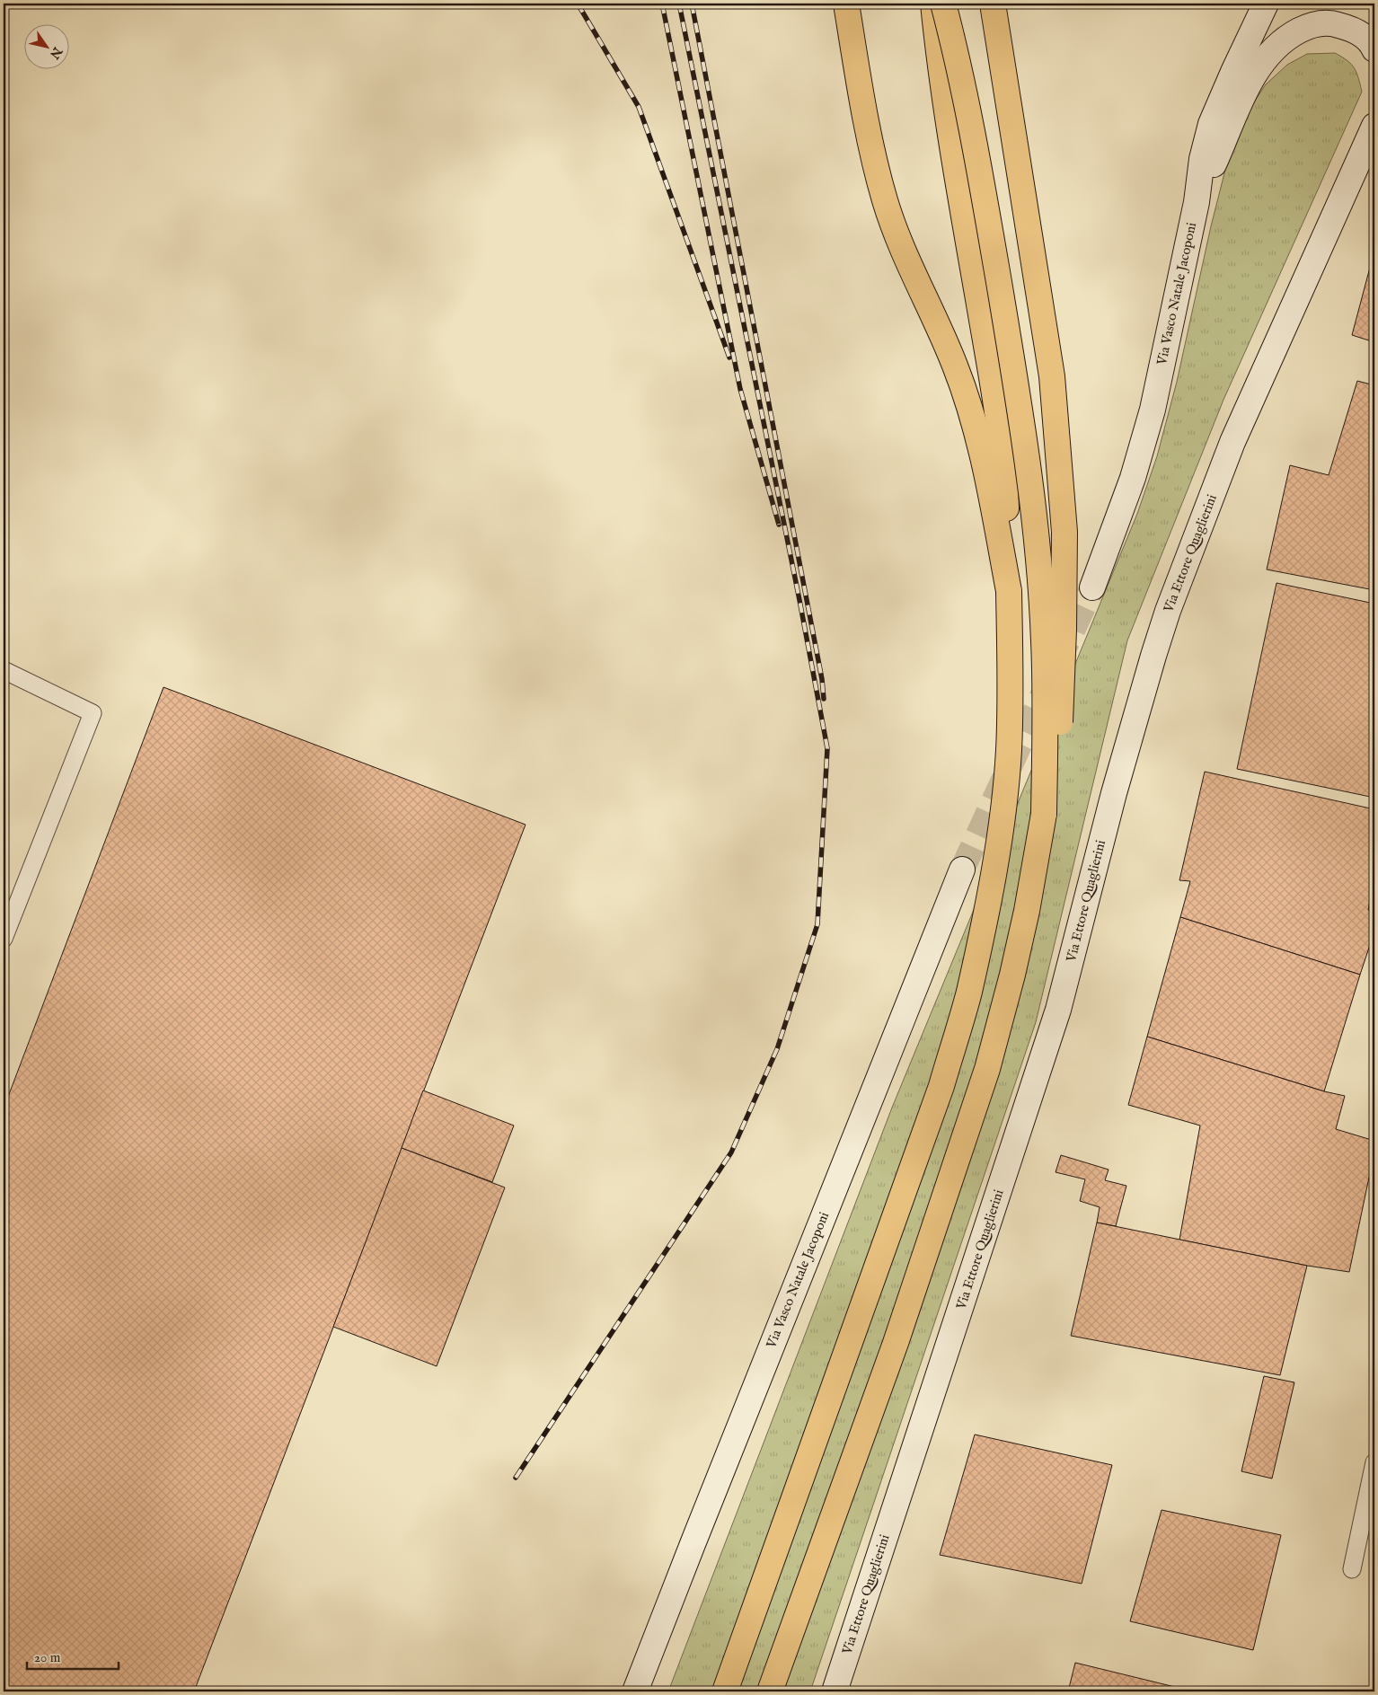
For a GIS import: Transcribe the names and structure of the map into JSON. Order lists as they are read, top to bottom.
{
  "streets": {
    "main road": ["Via Vasco Natale Jacoponi", "Via Ettore Quaglierini"]
  },
  "scale_bar": "20 m",
  "north": "bottom right"
}
